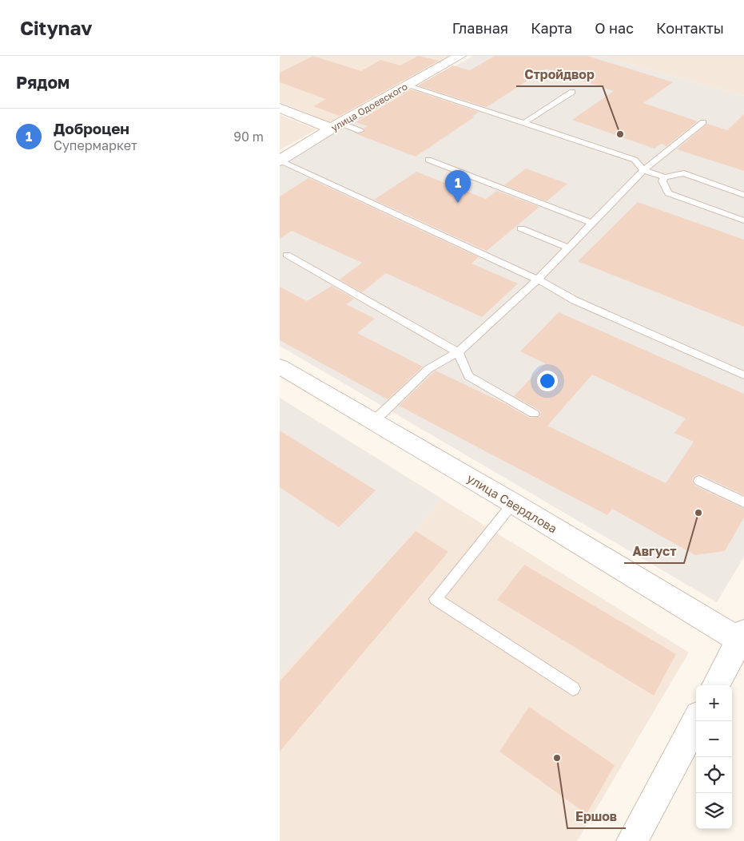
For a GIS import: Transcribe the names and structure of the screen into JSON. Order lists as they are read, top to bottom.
{
  "streets": {
    "street": ["улица Одоевского", "улица Свердлова"]
  },
  "places": ["Стройдвор", "Август", "Ершов"],
  "page": {
    "header": "Citynav",
    "nav": [
      "Главная",
      "Карта",
      "О нас",
      "Контакты"
    ],
    "heading": "Рядом",
    "list": [
      {
        "mark": "1",
        "name": "Доброцен",
        "note": "Супермаркет",
        "value": "90 m"
      }
    ],
    "pins": "1",
    "map_buttons": ["+", "−"]
  }
}
